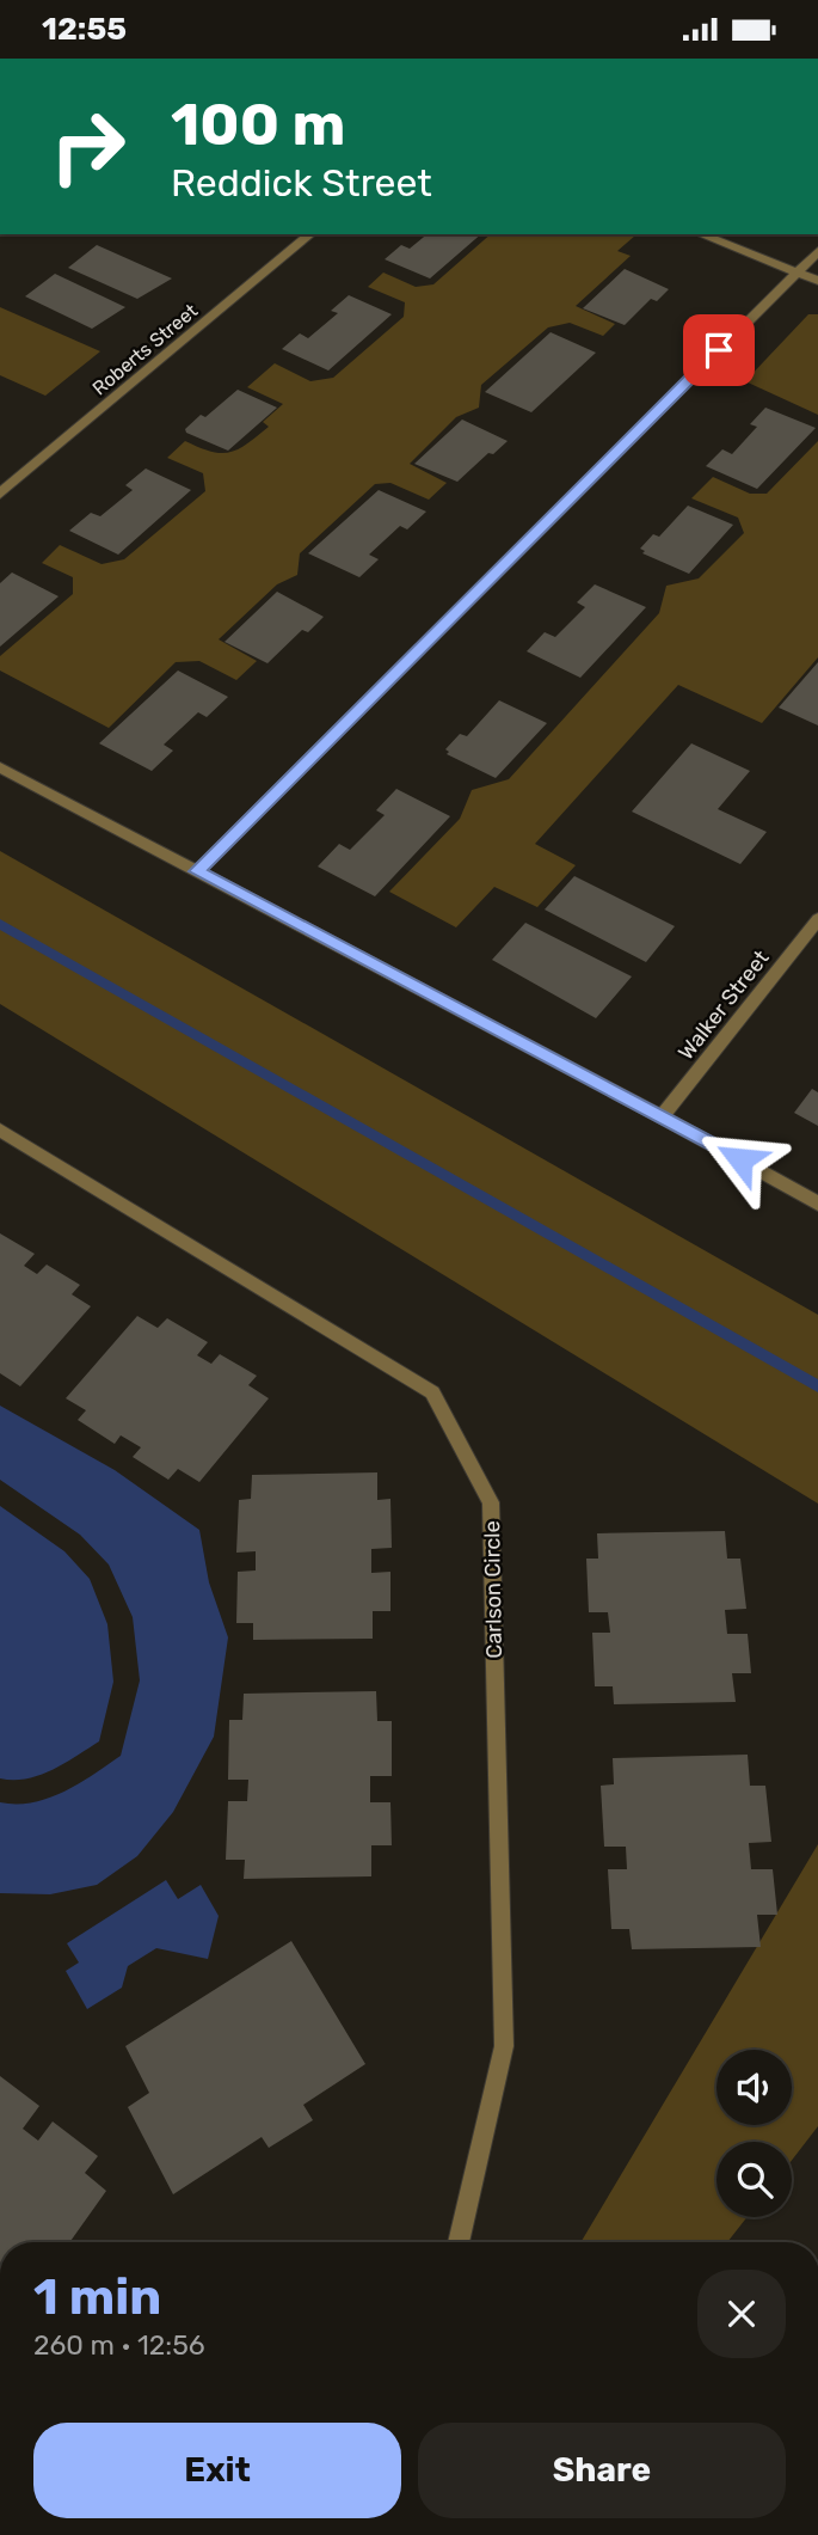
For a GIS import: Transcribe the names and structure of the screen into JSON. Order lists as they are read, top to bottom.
{
  "streets": {
    "street": ["Roberts Street", "Walker Street", "Carlson Circle"]
  },
  "page": {
    "status": "12:55",
    "turn": ["100 m", "Reddick Street"],
    "heading": ["1 min", "260 m · 12:56"],
    "buttons": ["Exit", "Share"]
  }
}
